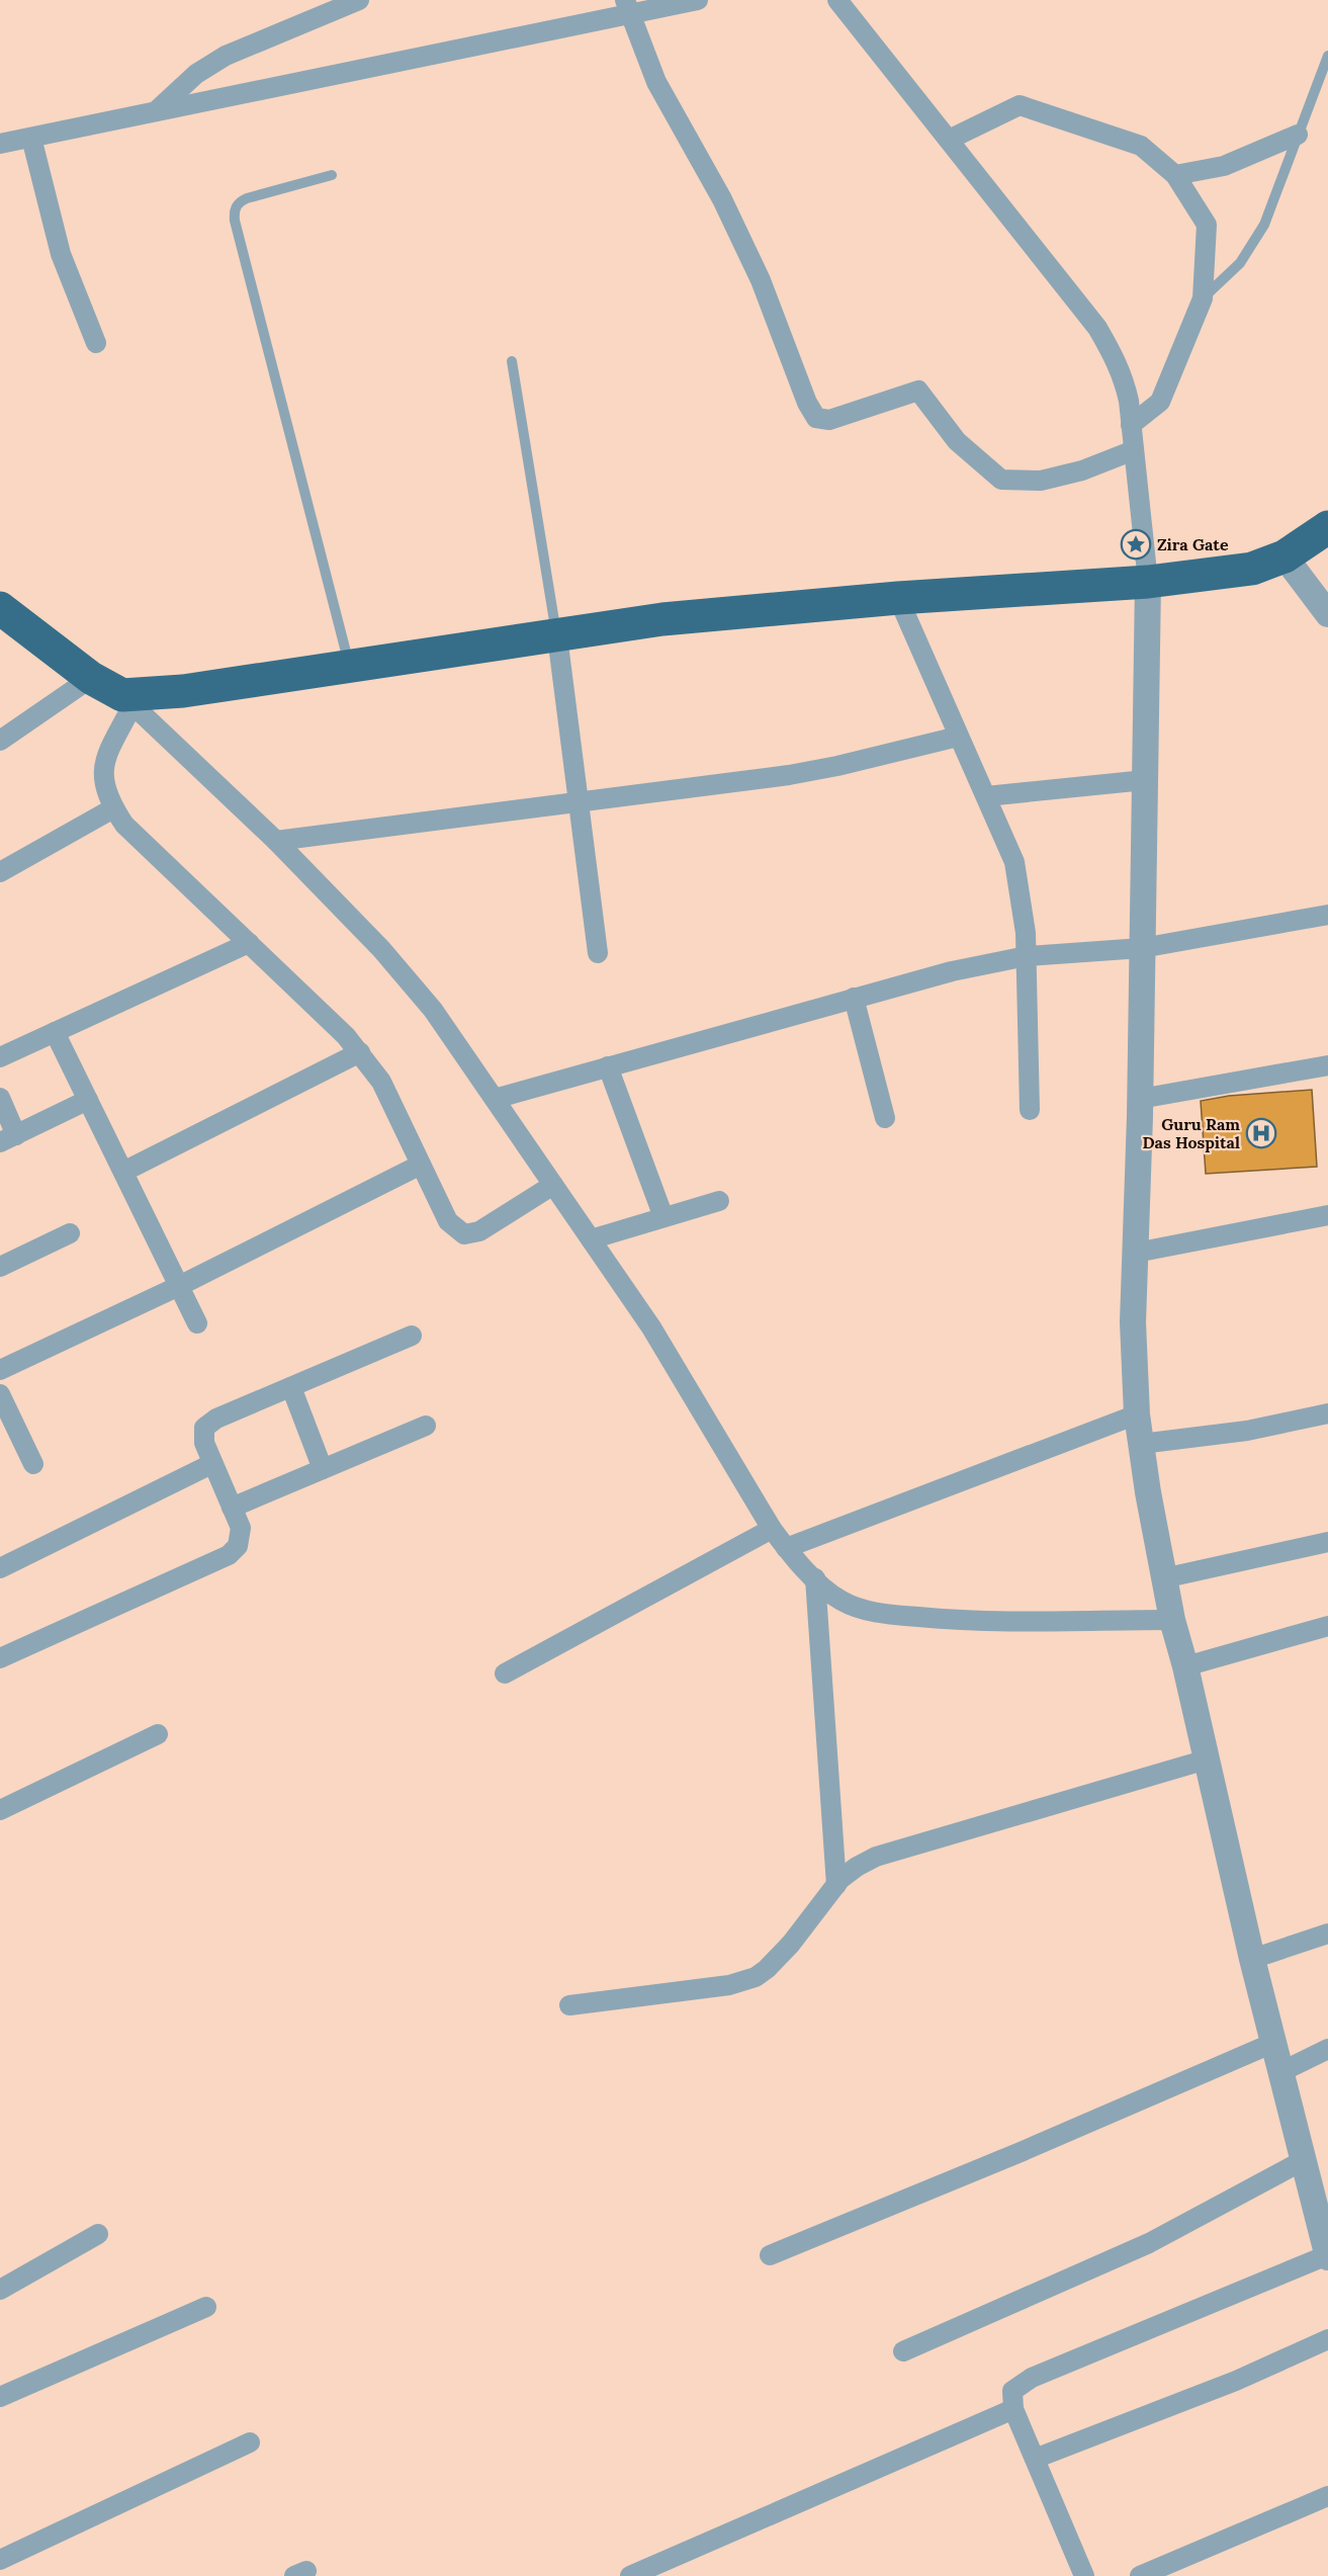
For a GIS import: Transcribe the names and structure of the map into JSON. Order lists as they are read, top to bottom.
{
  "places": {
    "place": ["Zira Gate"],
    "hospital": ["Guru Ram Das Hospital"]
  }
}
